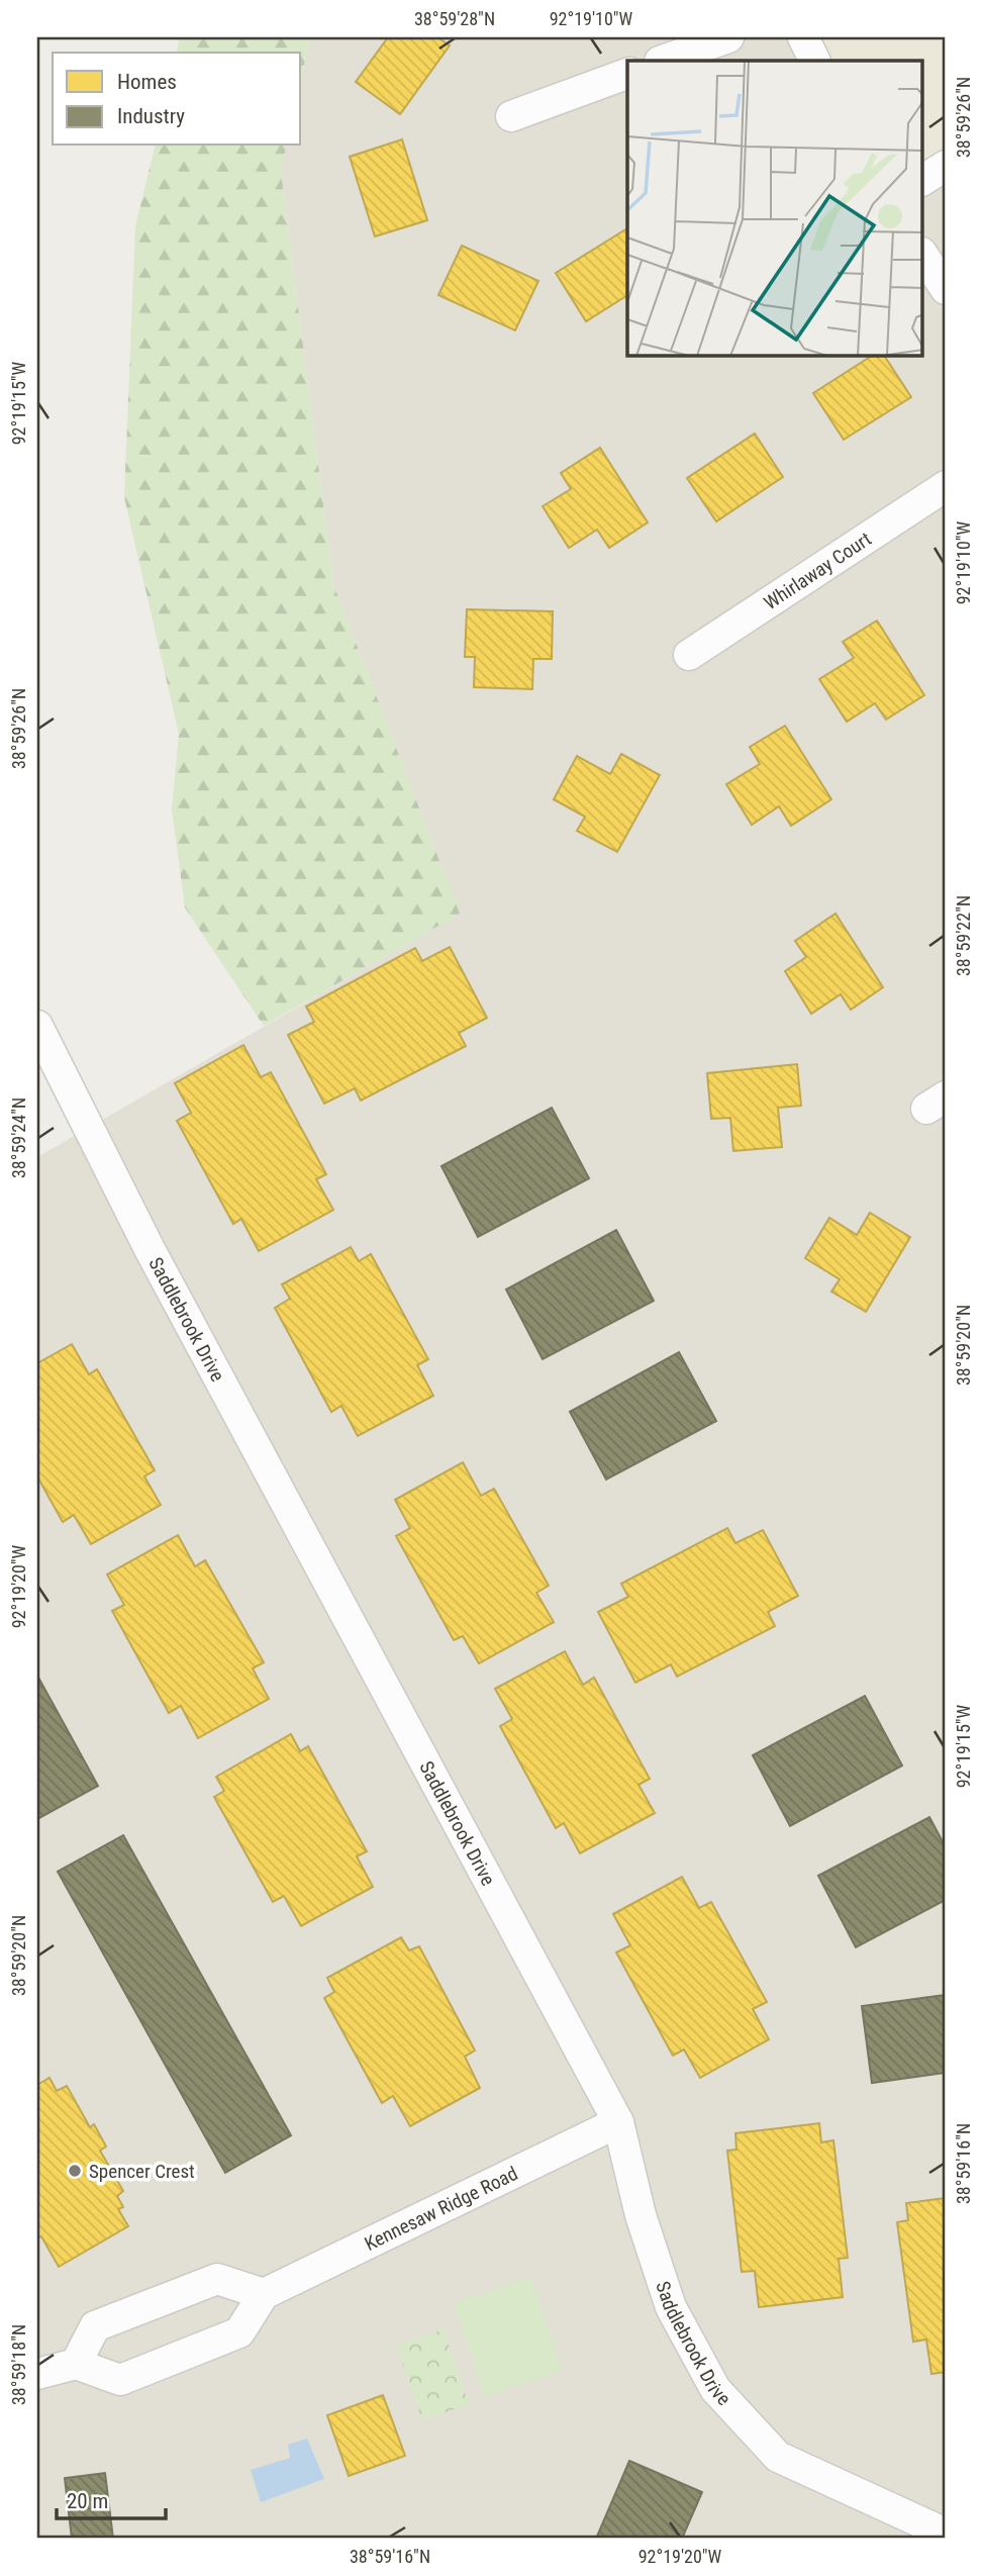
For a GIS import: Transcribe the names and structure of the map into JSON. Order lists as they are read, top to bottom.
{
  "streets": {
    "street": ["Whirlaway Court", "Saddlebrook Drive", "Kennesaw Ridge Road"]
  },
  "crossings": [
    ["Saddlebrook Drive", "Kennesaw Ridge Road"]
  ],
  "places": ["Spencer Crest"],
  "legend": ["Homes", "Industry"],
  "scale_bar": "20 m",
  "coordinates": [
    "38°59'28\"N",
    "92°19'10\"W",
    "38°59'26\"N",
    "92°19'15\"W",
    "38°59'22\"N",
    "38°59'24\"N",
    "38°59'20\"N",
    "92°19'20\"W",
    "38°59'16\"N",
    "38°59'18\"N"
  ]
}
